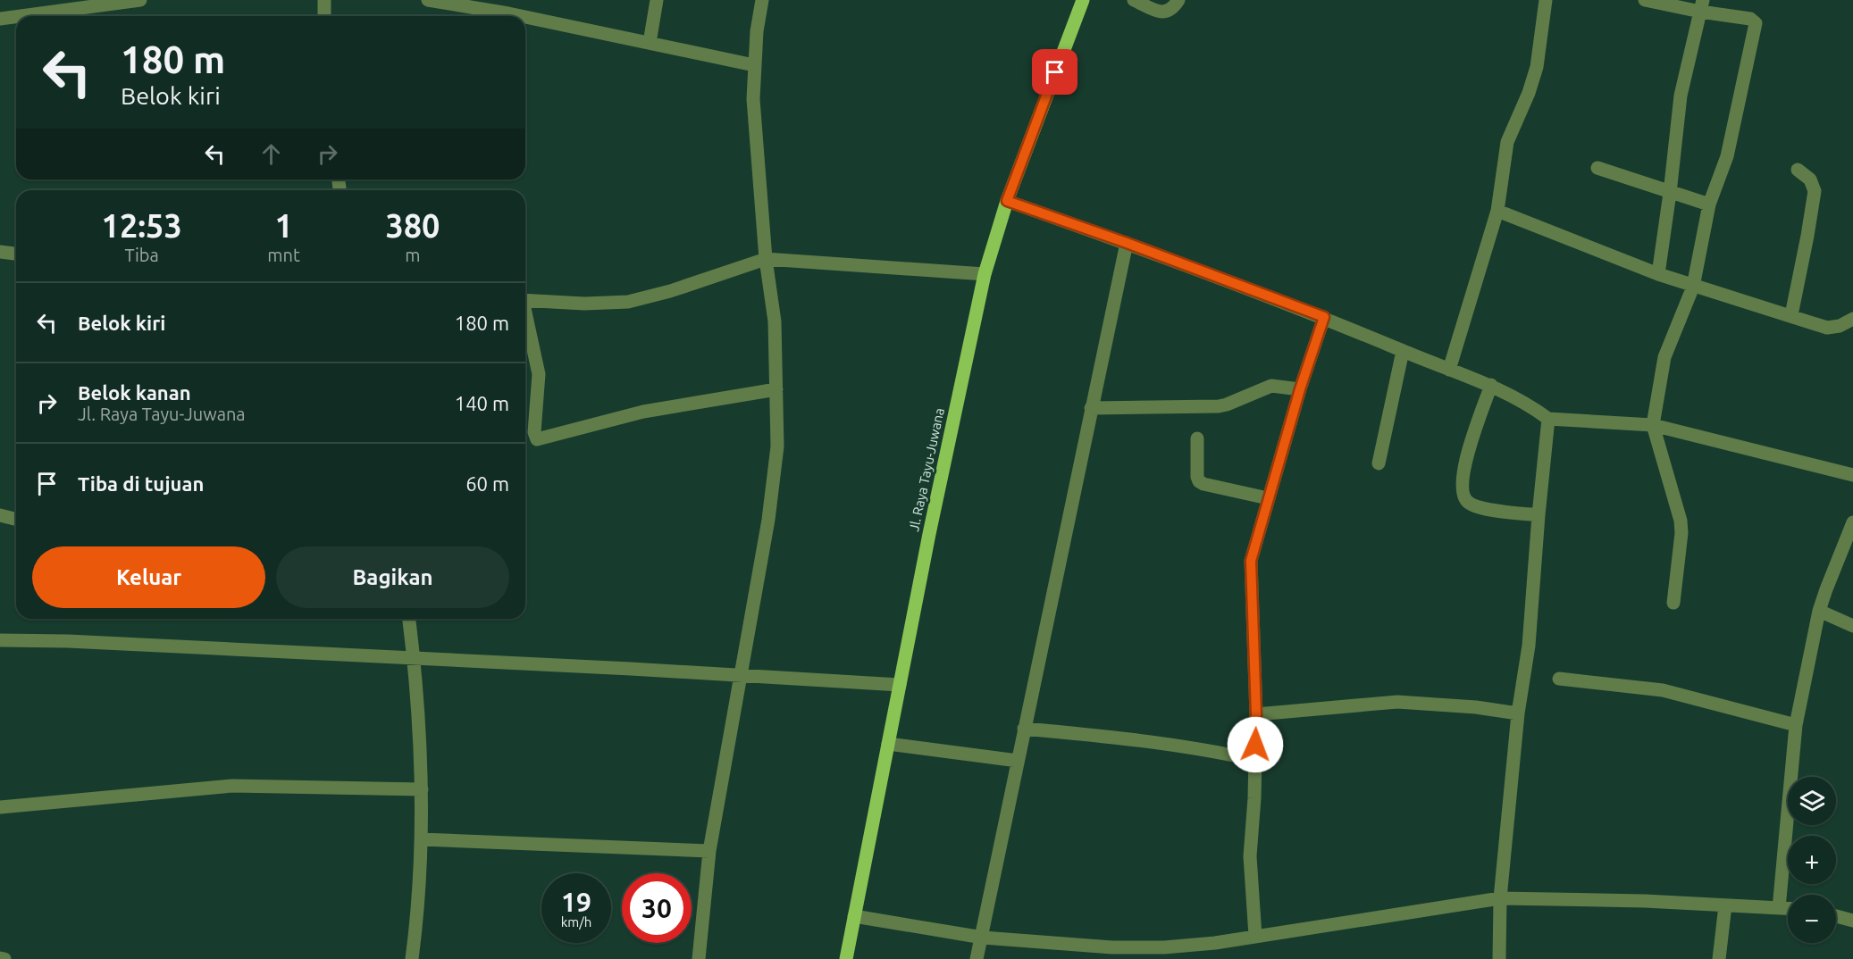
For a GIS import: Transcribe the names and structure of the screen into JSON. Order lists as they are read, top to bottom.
{
  "streets": {
    "main road": ["Jl. Raya Tayu-Juwana"]
  },
  "page": {
    "turn": ["180 m", "Belok kiri"],
    "eta": [
      "12:53",
      "Tiba",
      "1",
      "mnt",
      "380",
      "m"
    ],
    "list": [
      {
        "name": "Belok kiri",
        "value": "180 m"
      },
      {
        "name": "Belok kanan",
        "note": "Jl. Raya Tayu-Juwana",
        "value": "140 m"
      },
      {
        "name": "Tiba di tujuan",
        "value": "60 m"
      }
    ],
    "buttons": ["Keluar", "Bagikan"],
    "map_buttons": ["+", "−"],
    "speed": "19 km/h",
    "limit": "30"
  }
}
